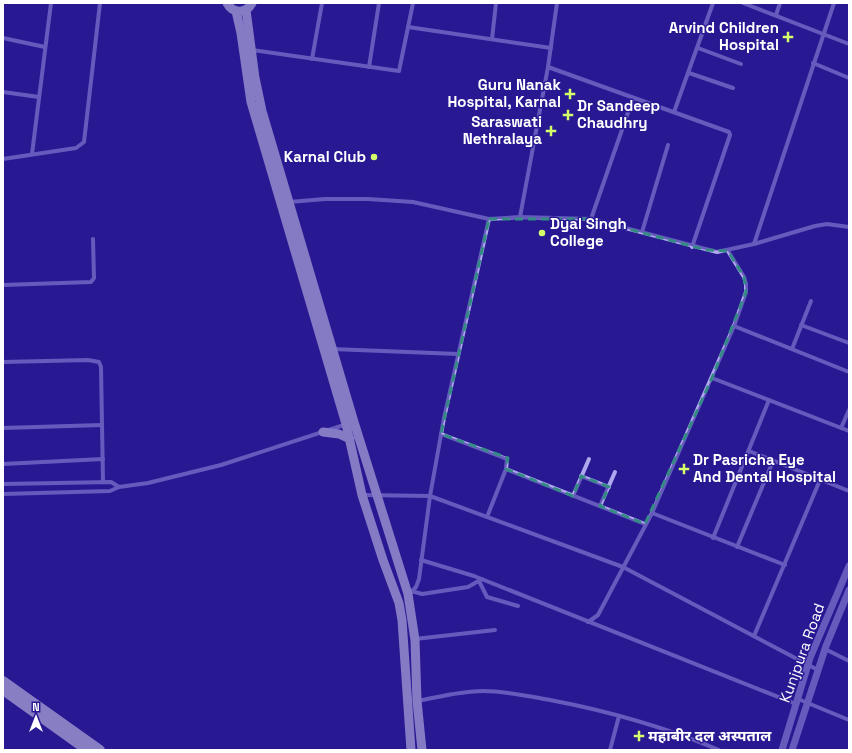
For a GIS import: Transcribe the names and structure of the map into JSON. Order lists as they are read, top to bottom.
{
  "streets": {
    "street": ["Kunjpura Road"]
  },
  "places": {
    "health": [
      "Arvind Children Hospital",
      "Guru Nanak Hospital, Karnal",
      "Dr Sandeep Chaudhry",
      "Saraswati Nethralaya",
      "Dr Pasricha Eye And Dental Hospital",
      "महाबीर दल अस्पताल"
    ],
    "other": ["Karnal Club", "Dyal Singh College"]
  },
  "north": "top"
}
